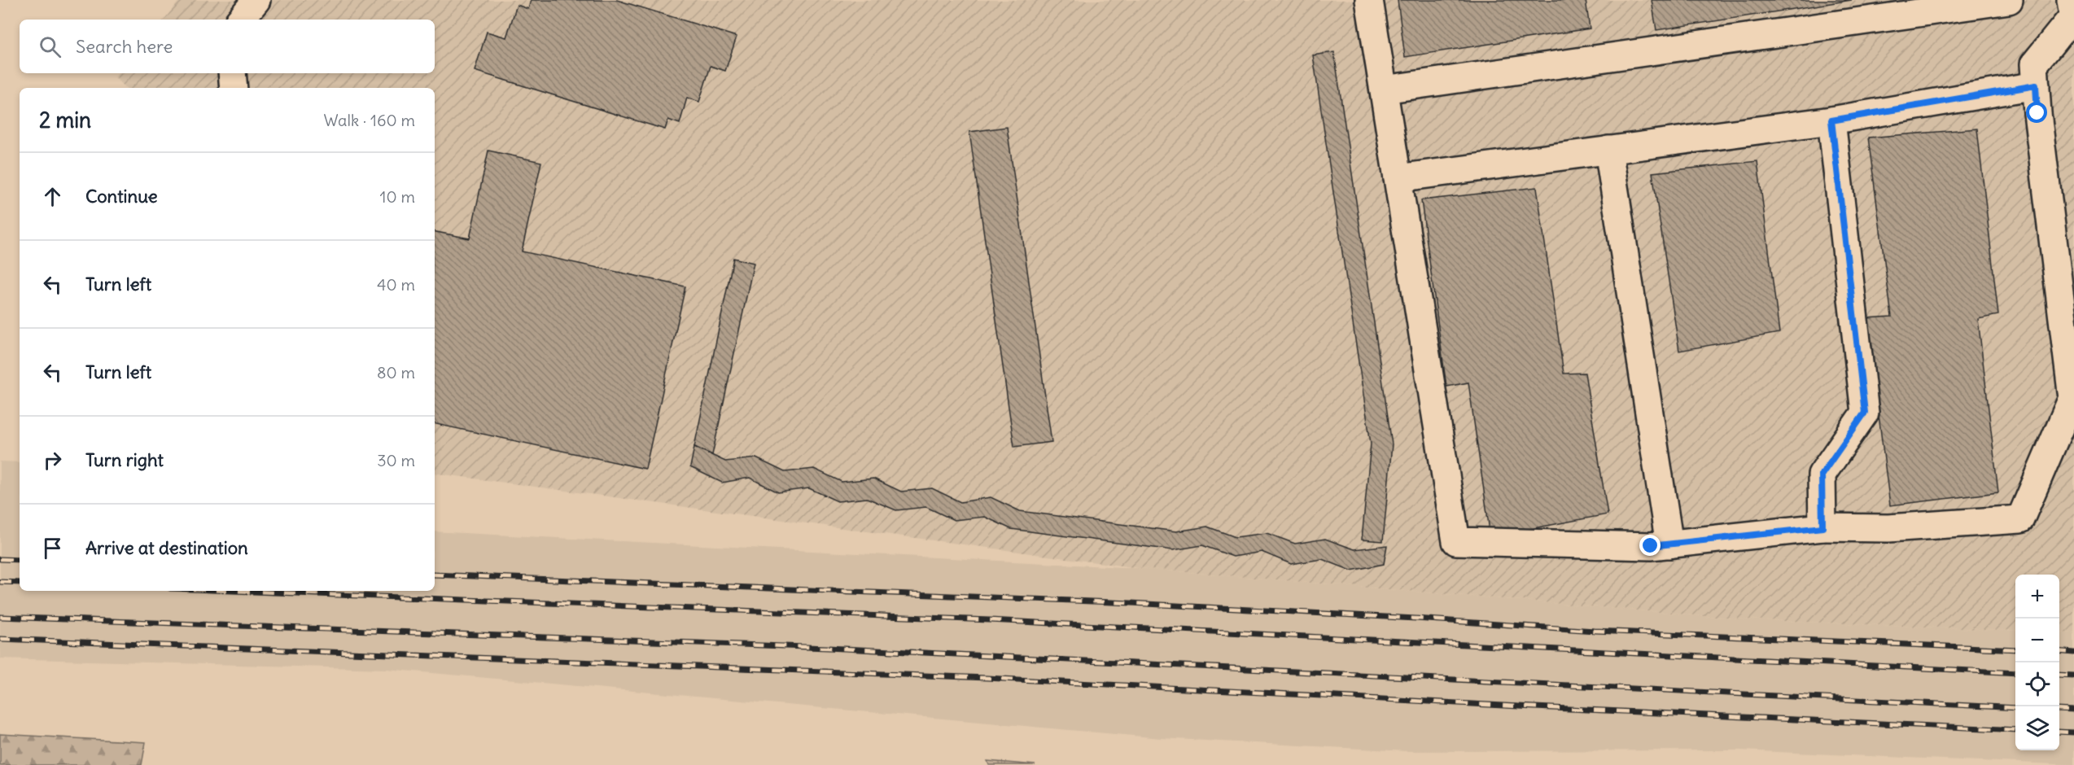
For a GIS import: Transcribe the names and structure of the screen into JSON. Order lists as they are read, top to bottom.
{
  "page": {
    "search": "Search here",
    "heading": ["2 min", "Walk · 160 m"],
    "list": [
      ["Continue", "10 m"],
      ["Turn left", "40 m"],
      ["Turn left", "80 m"],
      ["Turn right", "30 m"],
      "Arrive at destination"
    ],
    "map_buttons": ["+", "−"]
  }
}
